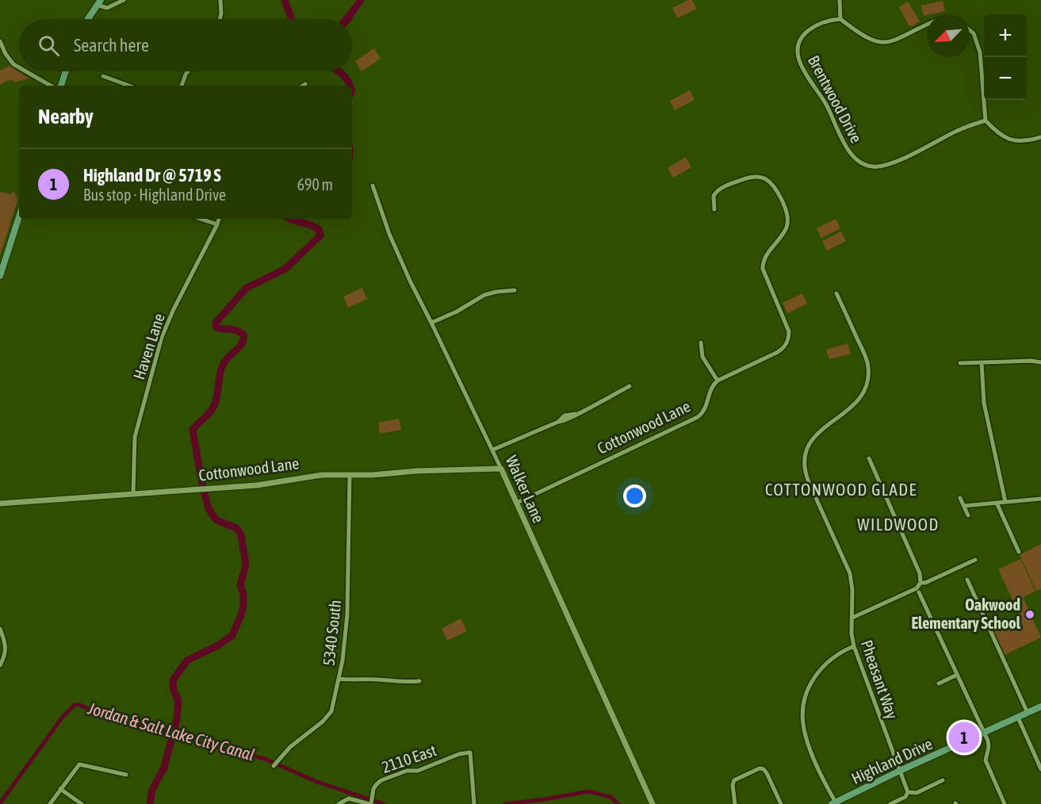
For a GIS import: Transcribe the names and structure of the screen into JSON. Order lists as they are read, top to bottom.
{
  "streets": {
    "main road": ["Highland Drive"],
    "street": [
      "Brentwood Drive",
      "Haven Lane",
      "Cottonwood Lane",
      "Walker Lane",
      "5340 South",
      "Pheasant Way",
      "2110 East"
    ]
  },
  "crossings": [
    ["Haven Lane", "Cottonwood Lane"],
    ["Cottonwood Lane", "Walker Lane"],
    ["Cottonwood Lane", "5340 South"],
    ["Pheasant Way", "Highland Drive"]
  ],
  "districts": ["COTTONWOOD GLADE", "WILDWOOD"],
  "water": ["Jordan & Salt Lake City Canal"],
  "places": ["Oakwood Elementary School"],
  "north": "bottom left",
  "page": {
    "map_buttons": ["+", "−"],
    "search": "Search here",
    "heading": "Nearby",
    "list": [
      {
        "mark": "1",
        "name": "Highland Dr @ 5719 S",
        "note": "Bus stop · Highland Drive",
        "value": "690 m"
      }
    ],
    "pins": "1"
  }
}
